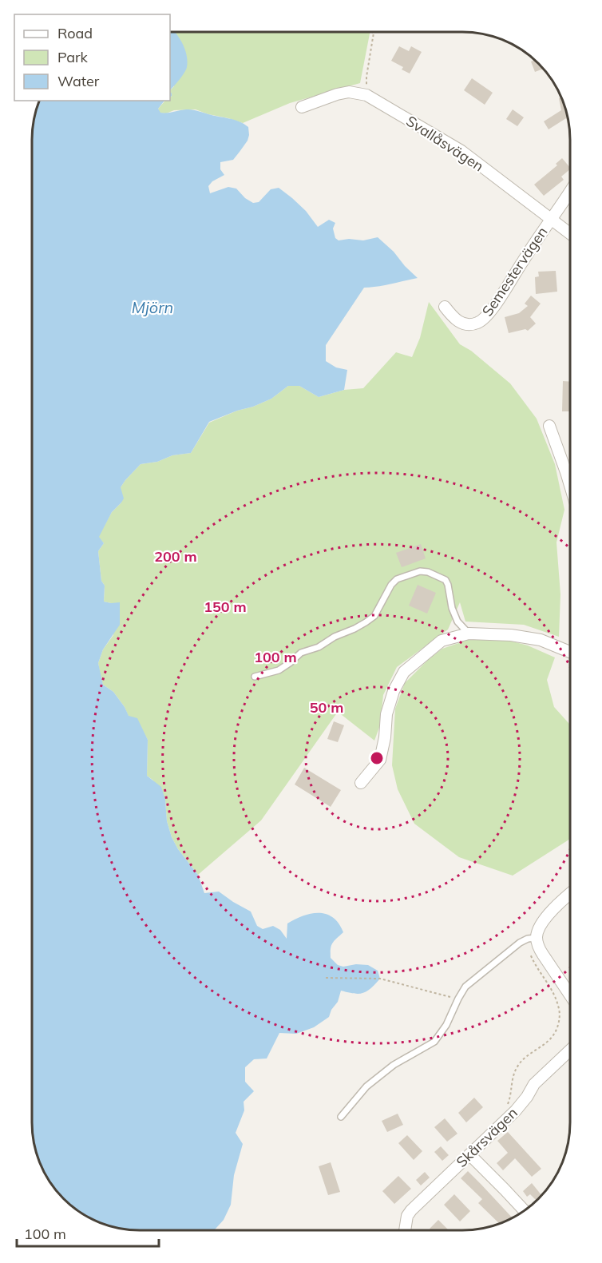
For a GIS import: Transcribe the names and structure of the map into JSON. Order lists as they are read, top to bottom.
{
  "streets": {
    "street": ["Svallåsvägen", "Semestervägen", "Skårsvägen"]
  },
  "crossings": [
    ["Svallåsvägen", "Semestervägen"]
  ],
  "water": ["Mjörn"],
  "legend": ["Road", "Park", "Water"],
  "scale_bar": "100 m",
  "rings": [
    "200 m",
    "150 m",
    "100 m",
    "50 m"
  ]
}
